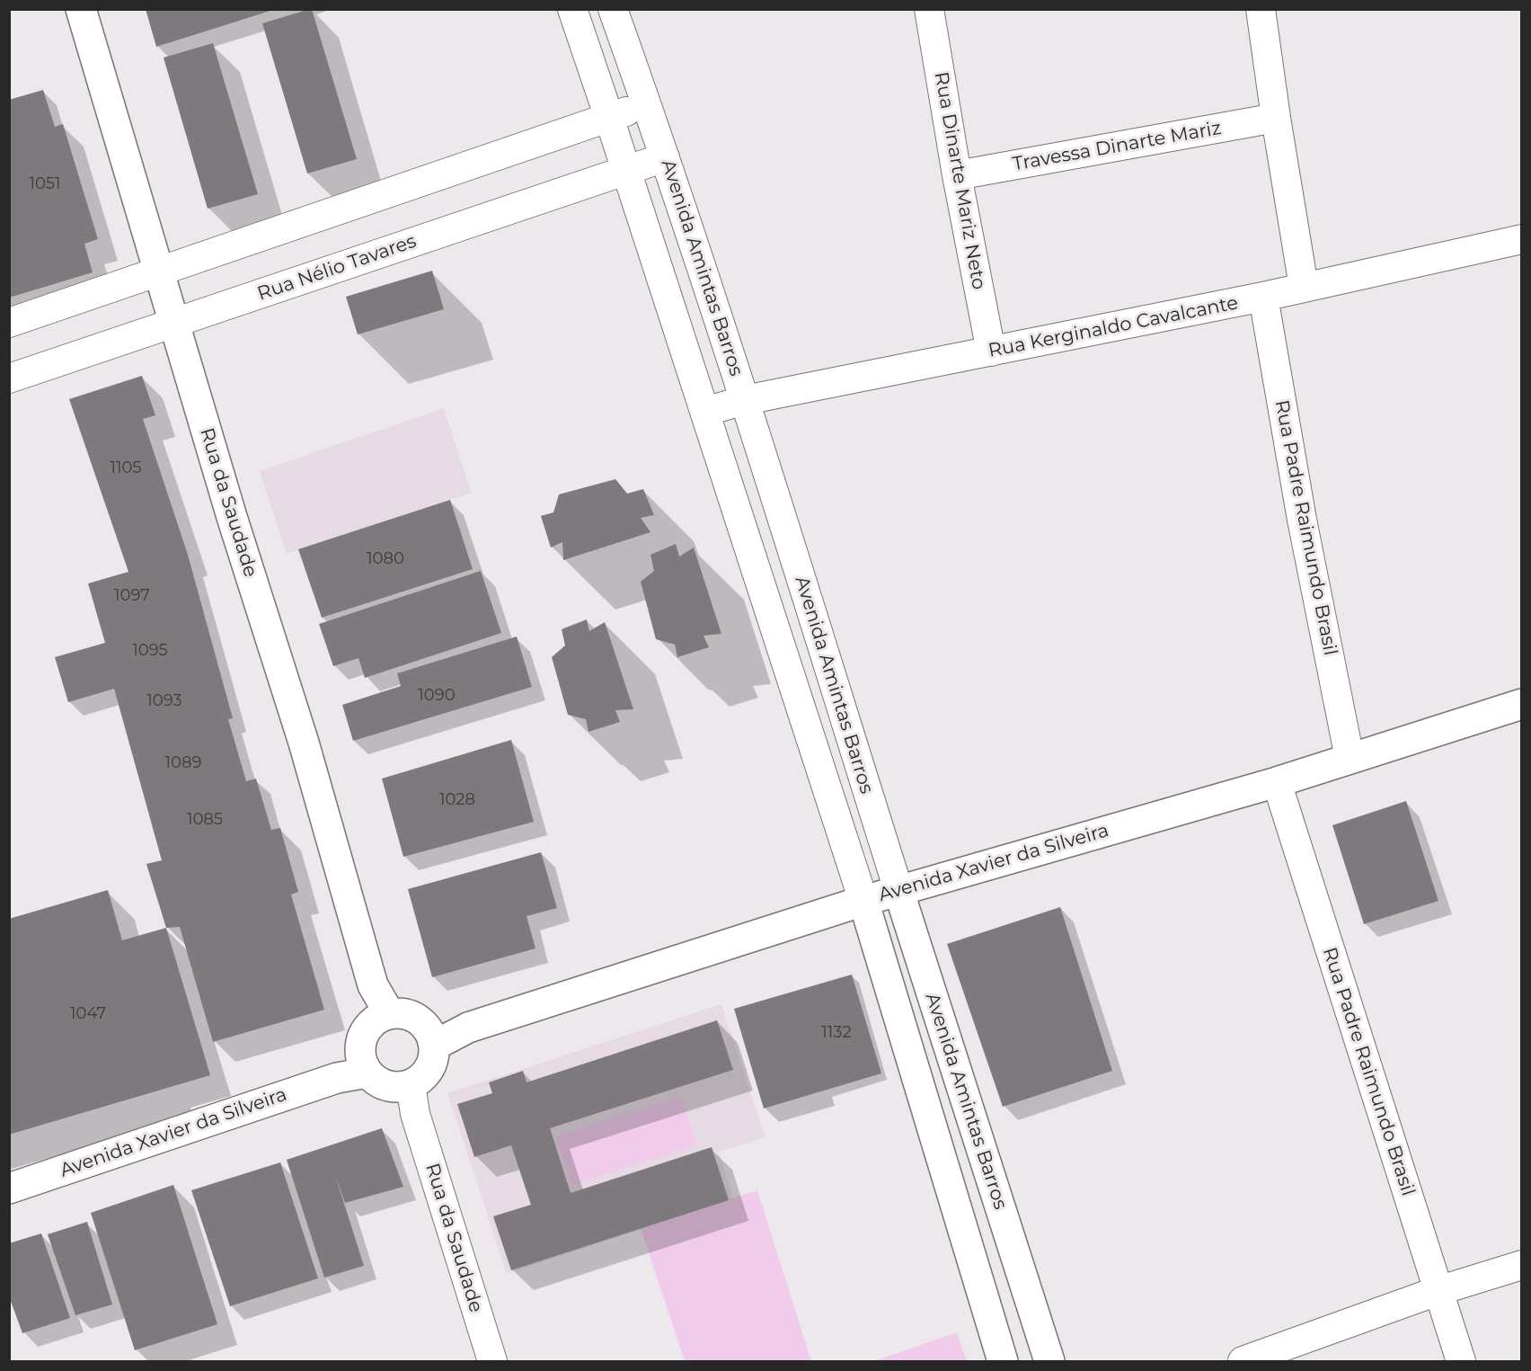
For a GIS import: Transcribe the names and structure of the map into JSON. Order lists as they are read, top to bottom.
{
  "streets": {
    "street": [
      "Travessa Dinarte Mariz",
      "Rua Dinarte Mariz Neto",
      "Rua Nélio Tavares",
      "Avenida Amintas Barros",
      "Rua Kerginaldo Cavalcante",
      "Rua da Saudade",
      "Rua Padre Raimundo Brasil",
      "Avenida Xavier da Silveira"
    ]
  },
  "crossings": [
    ["Travessa Dinarte Mariz", "Rua Dinarte Mariz Neto"],
    ["Rua Dinarte Mariz Neto", "Rua Kerginaldo Cavalcante"],
    ["Rua Nélio Tavares", "Avenida Amintas Barros"],
    ["Rua Nélio Tavares", "Rua da Saudade"],
    ["Avenida Amintas Barros", "Rua Kerginaldo Cavalcante"],
    ["Avenida Amintas Barros", "Avenida Xavier da Silveira"],
    ["Rua Kerginaldo Cavalcante", "Rua Padre Raimundo Brasil"],
    ["Rua da Saudade", "Avenida Xavier da Silveira"],
    ["Rua Padre Raimundo Brasil", "Avenida Xavier da Silveira"]
  ],
  "house_numbers": [
    "1051",
    "1105",
    "1080",
    "1097",
    "1095",
    "1090",
    "1093",
    "1089",
    "1028",
    "1085",
    "1047",
    "1132"
  ]
}
